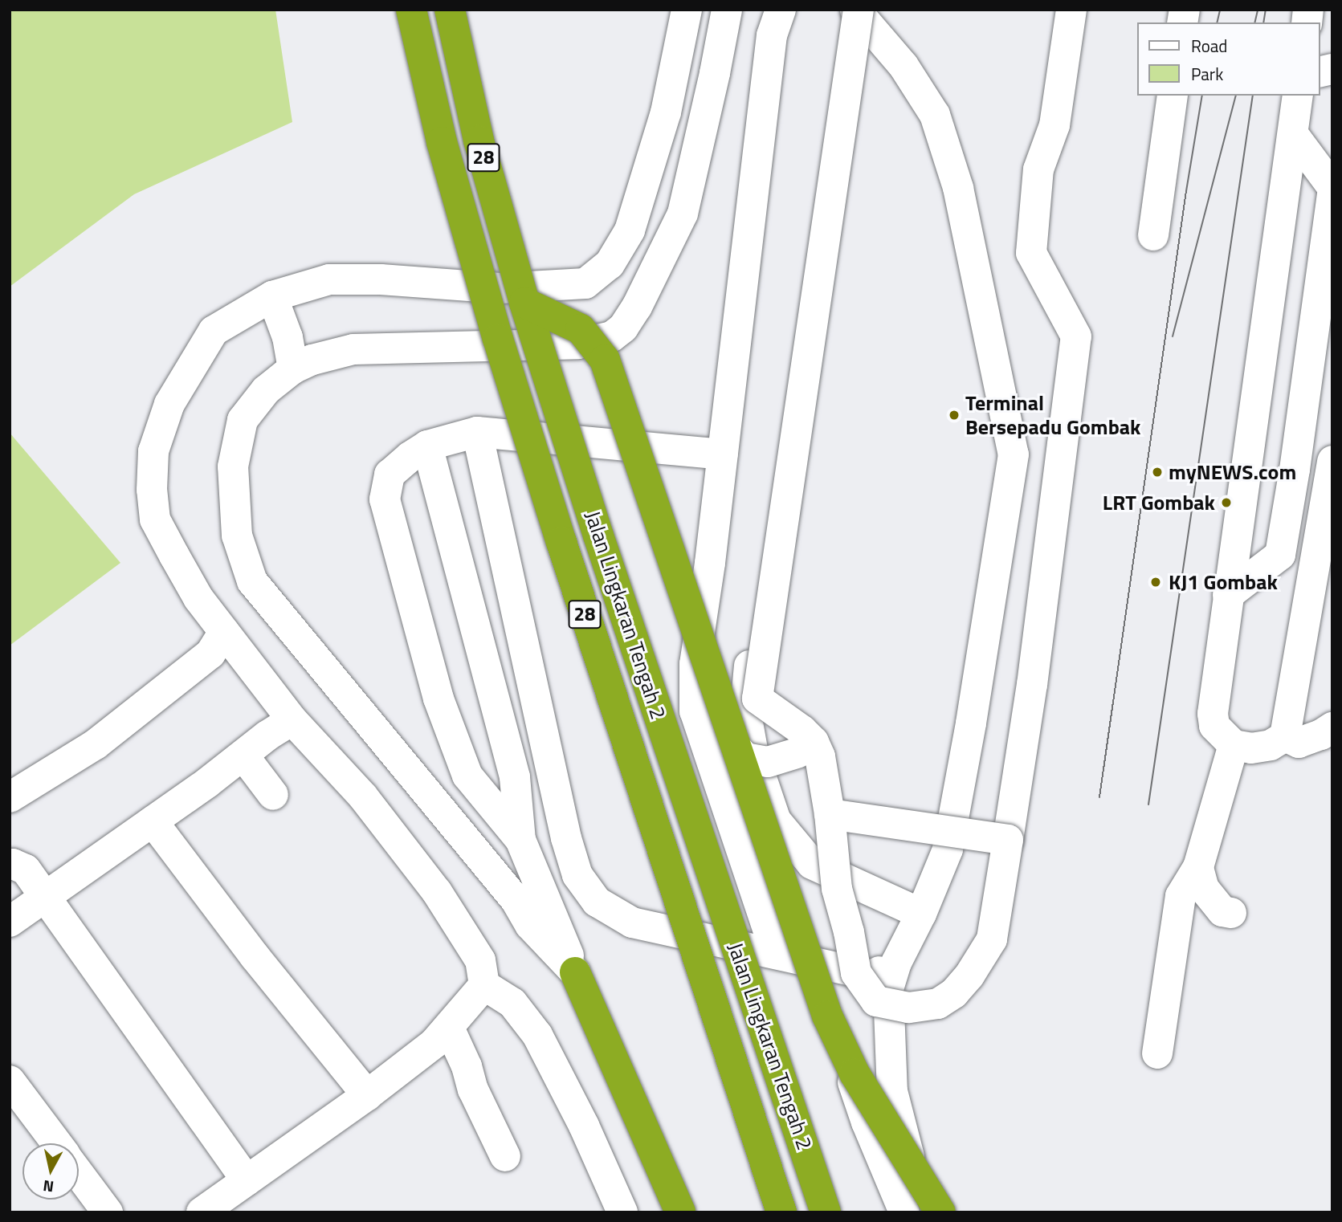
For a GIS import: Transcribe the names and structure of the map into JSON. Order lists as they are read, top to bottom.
{
  "streets": {
    "highway": ["28", "Jalan Lingkaran Tengah 2"]
  },
  "places": [
    "Terminal Bersepadu Gombak",
    "myNEWS.com",
    "LRT Gombak",
    "KJ1 Gombak"
  ],
  "legend": ["Road", "Park"],
  "north": "bottom"
}
